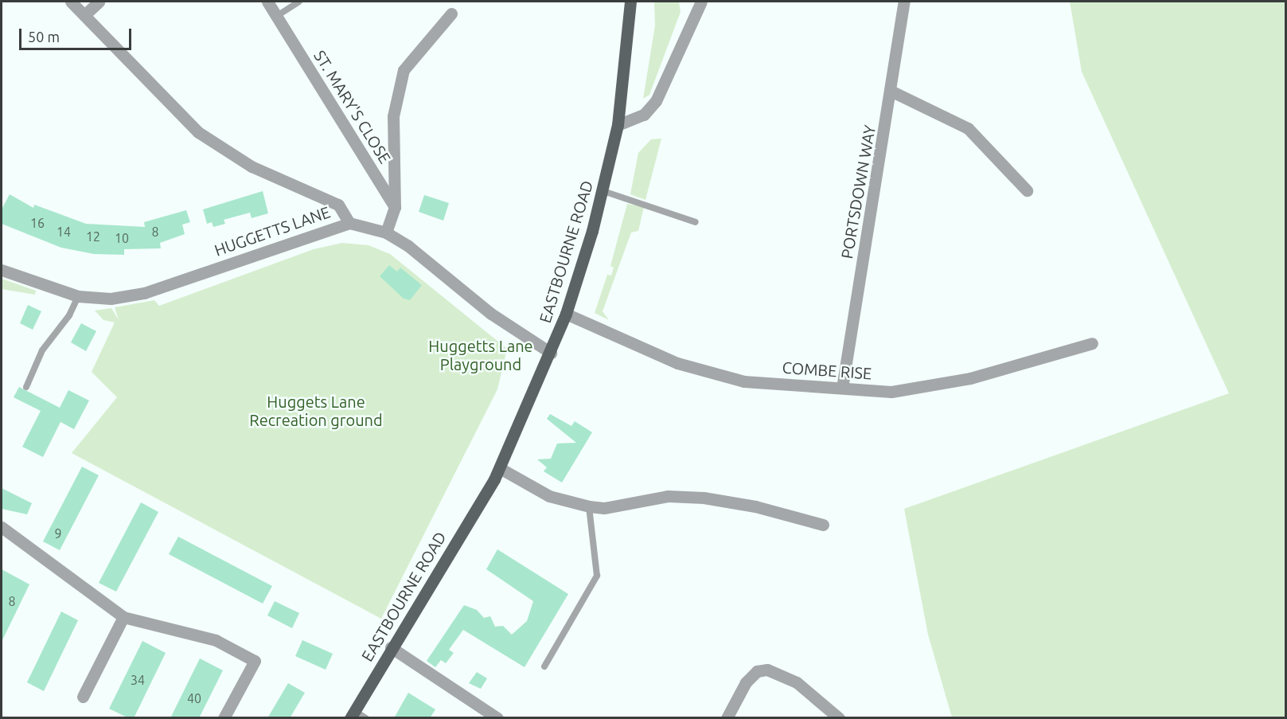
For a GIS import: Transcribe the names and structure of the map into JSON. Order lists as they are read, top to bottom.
{
  "streets": {
    "main road": ["EASTBOURNE ROAD"],
    "street": [
      "ST. MARY'S CLOSE",
      "PORTSDOWN WAY",
      "HUGGETTS LANE",
      "COMBE RISE"
    ]
  },
  "crossings": [
    ["PORTSDOWN WAY", "COMBE RISE"],
    ["HUGGETTS LANE", "EASTBOURNE ROAD"],
    ["EASTBOURNE ROAD", "COMBE RISE"]
  ],
  "parks": ["Huggetts Lane Playground", "Huggets Lane Recreation ground"],
  "house_numbers": [
    "16",
    "14",
    "8",
    "12",
    "10",
    "9",
    "8",
    "34",
    "40"
  ],
  "scale_bar": "50 m"
}
